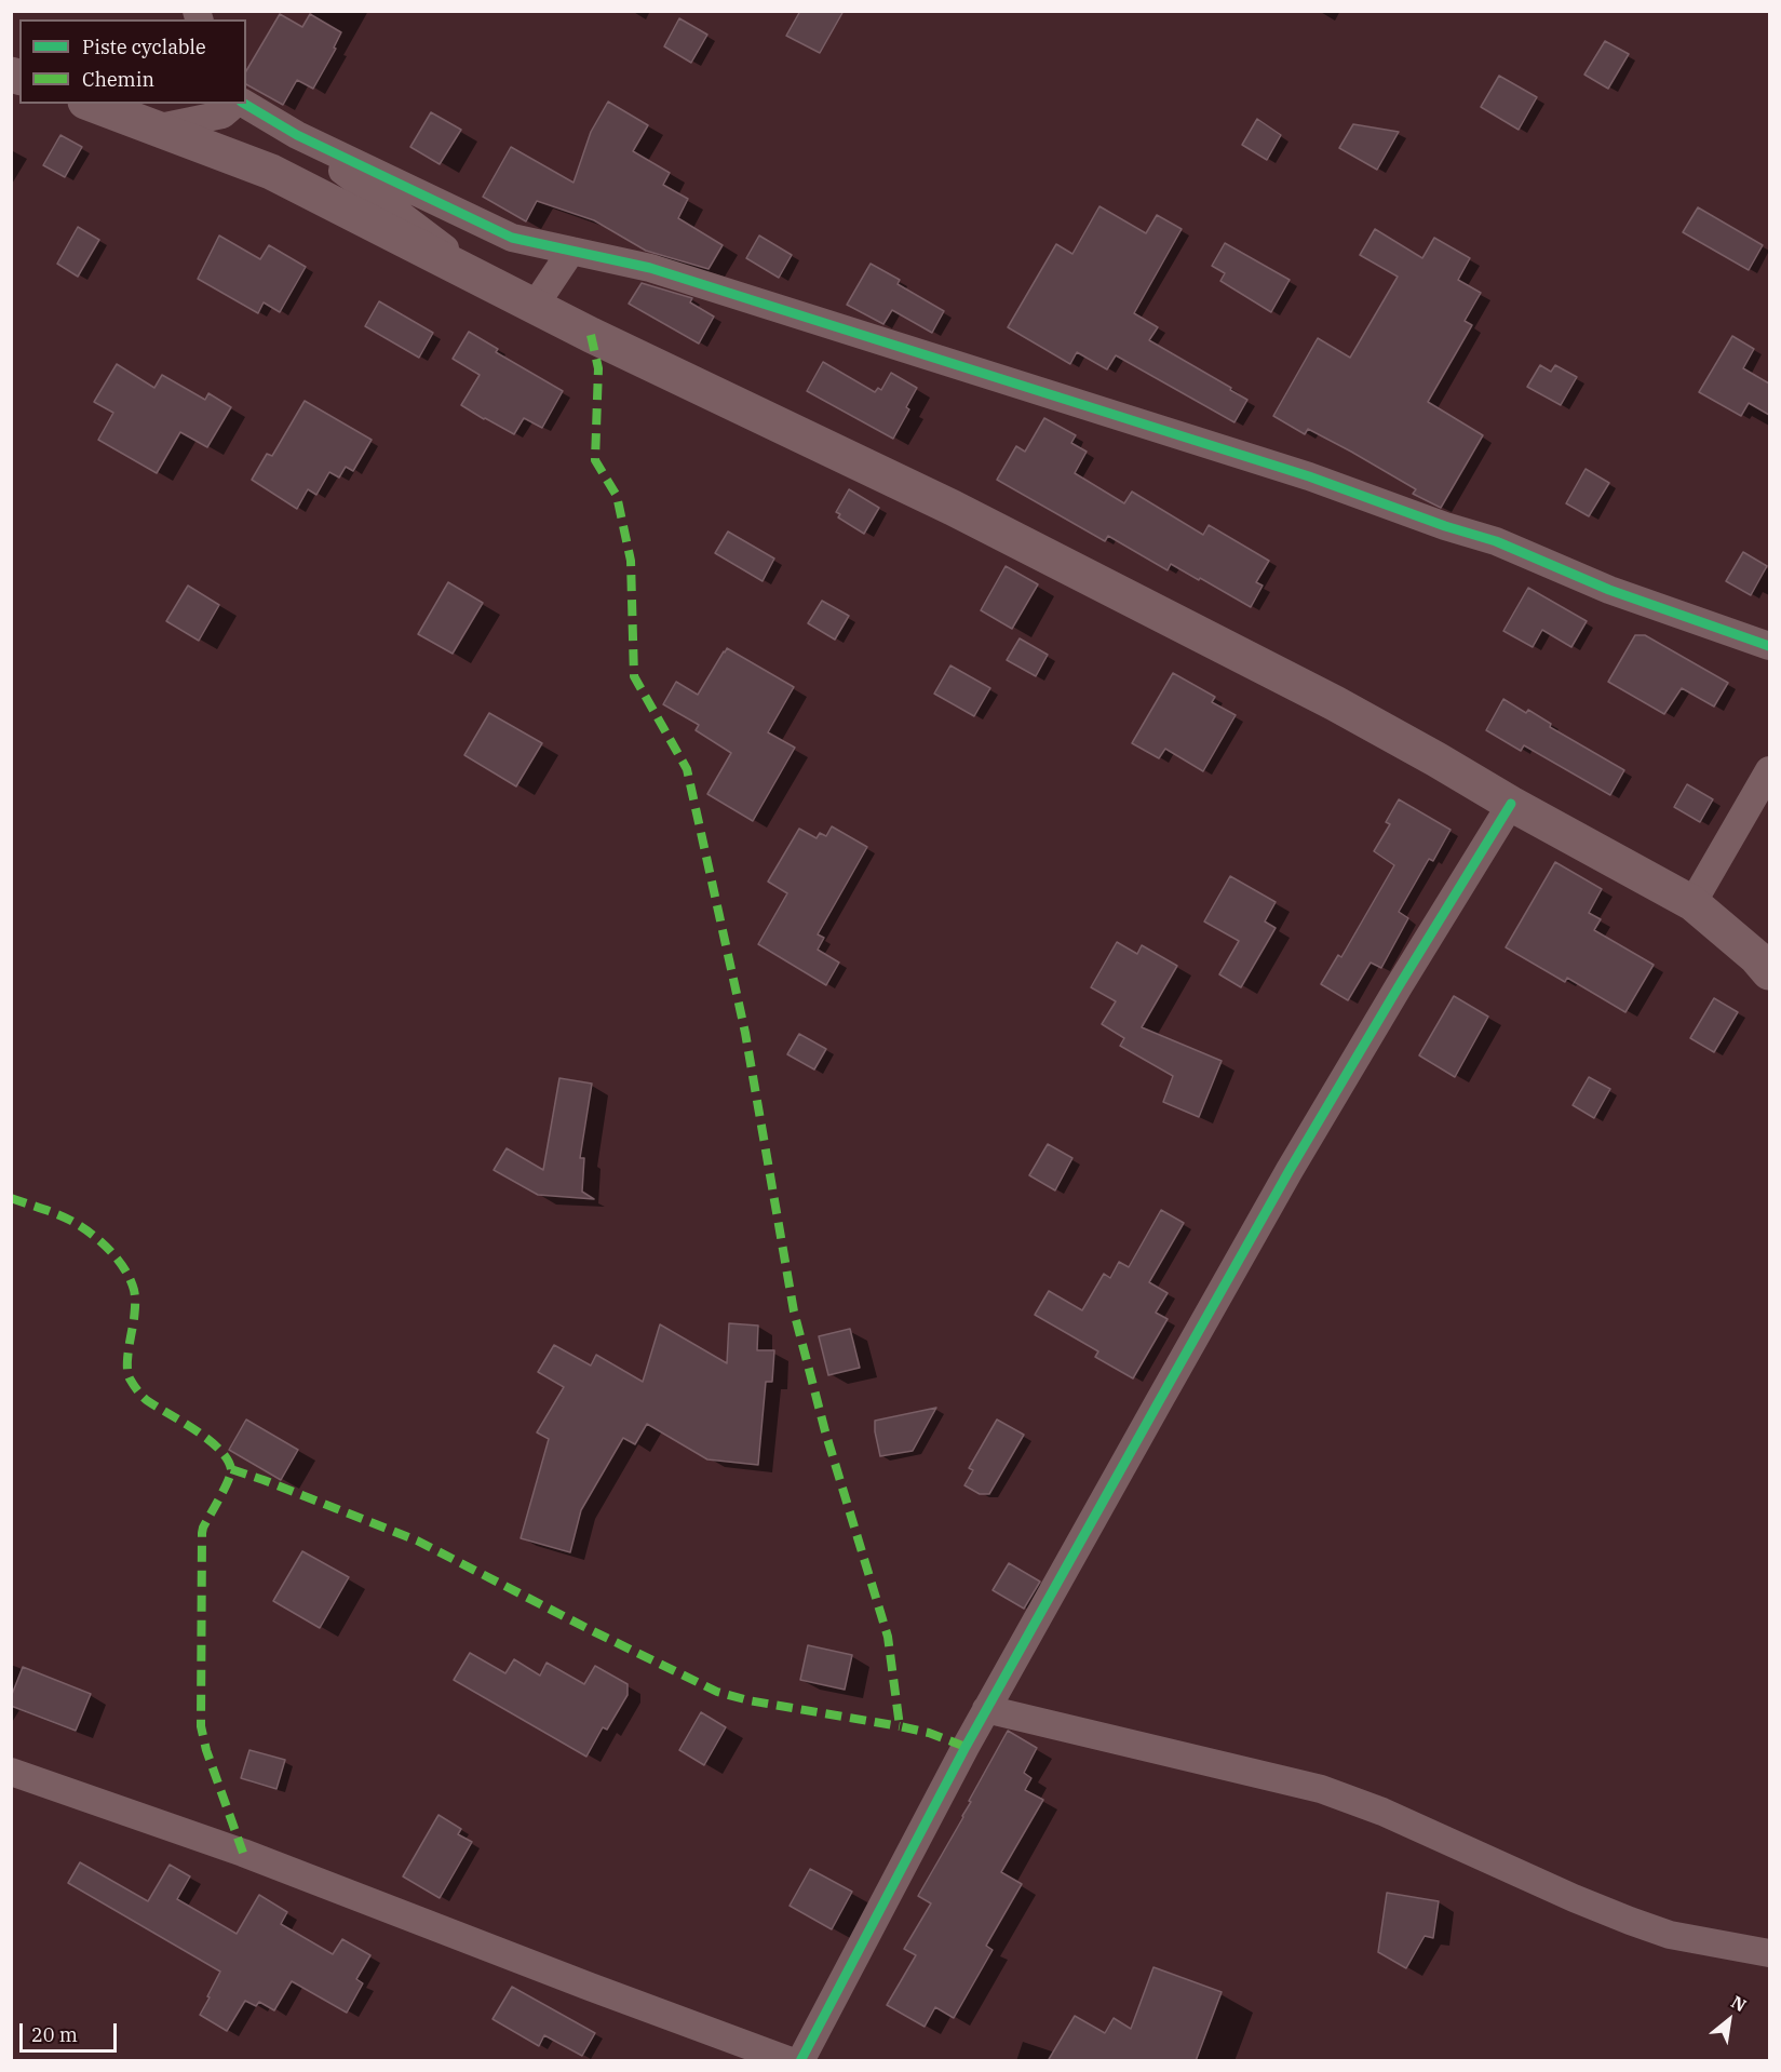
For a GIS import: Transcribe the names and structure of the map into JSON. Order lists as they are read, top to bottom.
{
  "legend": ["Piste cyclable", "Chemin"],
  "scale_bar": "20 m",
  "north": "top right"
}
